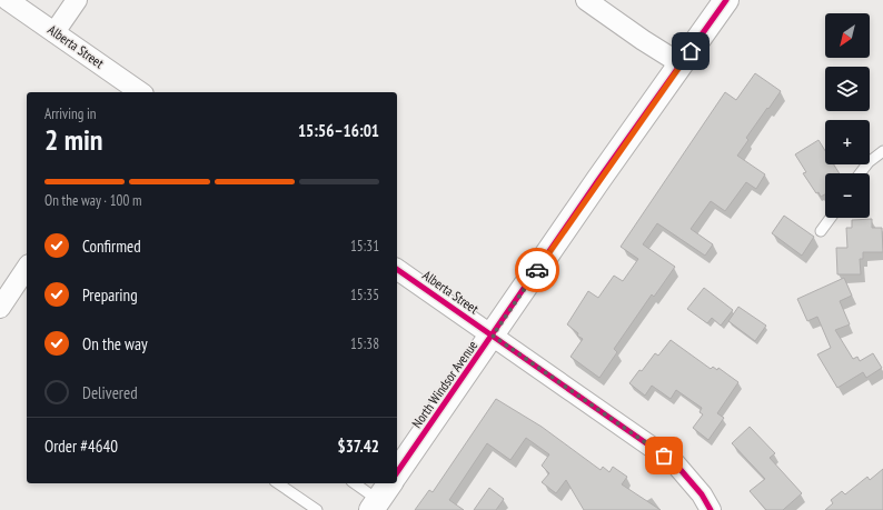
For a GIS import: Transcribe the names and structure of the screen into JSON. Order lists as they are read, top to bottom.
{
  "streets": {
    "street": ["Alberta Street", "North Windsor Avenue"]
  },
  "crossings": [
    ["Alberta Street", "North Windsor Avenue"]
  ],
  "north": "bottom left",
  "page": {
    "map_buttons": ["+", "−"],
    "heading": ["2 min", "Arriving in", "15:56–16:01"],
    "panel": ["Order #4640", "$37.42"],
    "bar": "On the way · 100 m",
    "list": [
      ["Confirmed", "15:31"],
      ["Preparing", "15:35"],
      ["On the way", "15:38"],
      "Delivered"
    ]
  }
}
